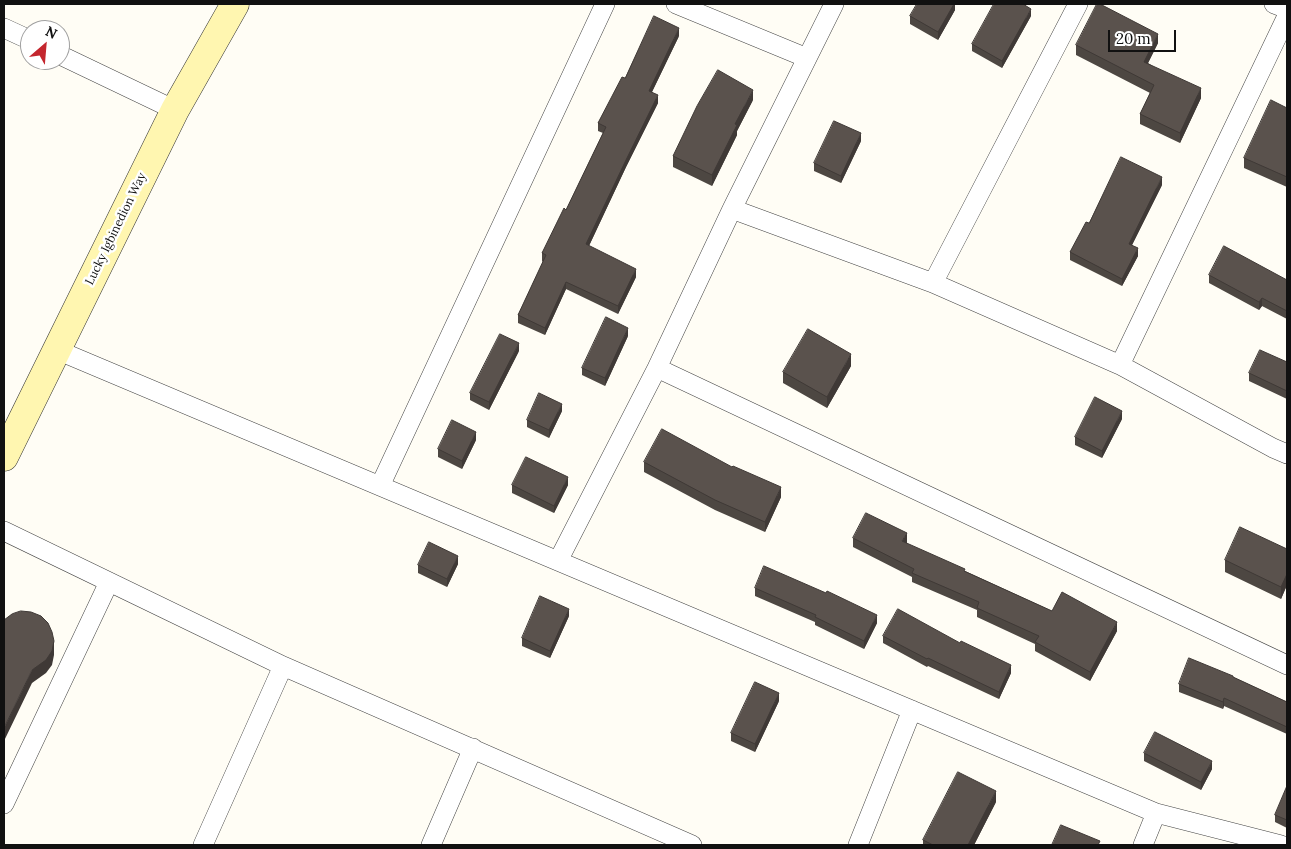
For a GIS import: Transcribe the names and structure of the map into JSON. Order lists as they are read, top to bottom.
{
  "streets": {
    "street": ["Lucky Igbinedion Way"]
  },
  "scale_bar": "20 m",
  "north": "top right"
}
